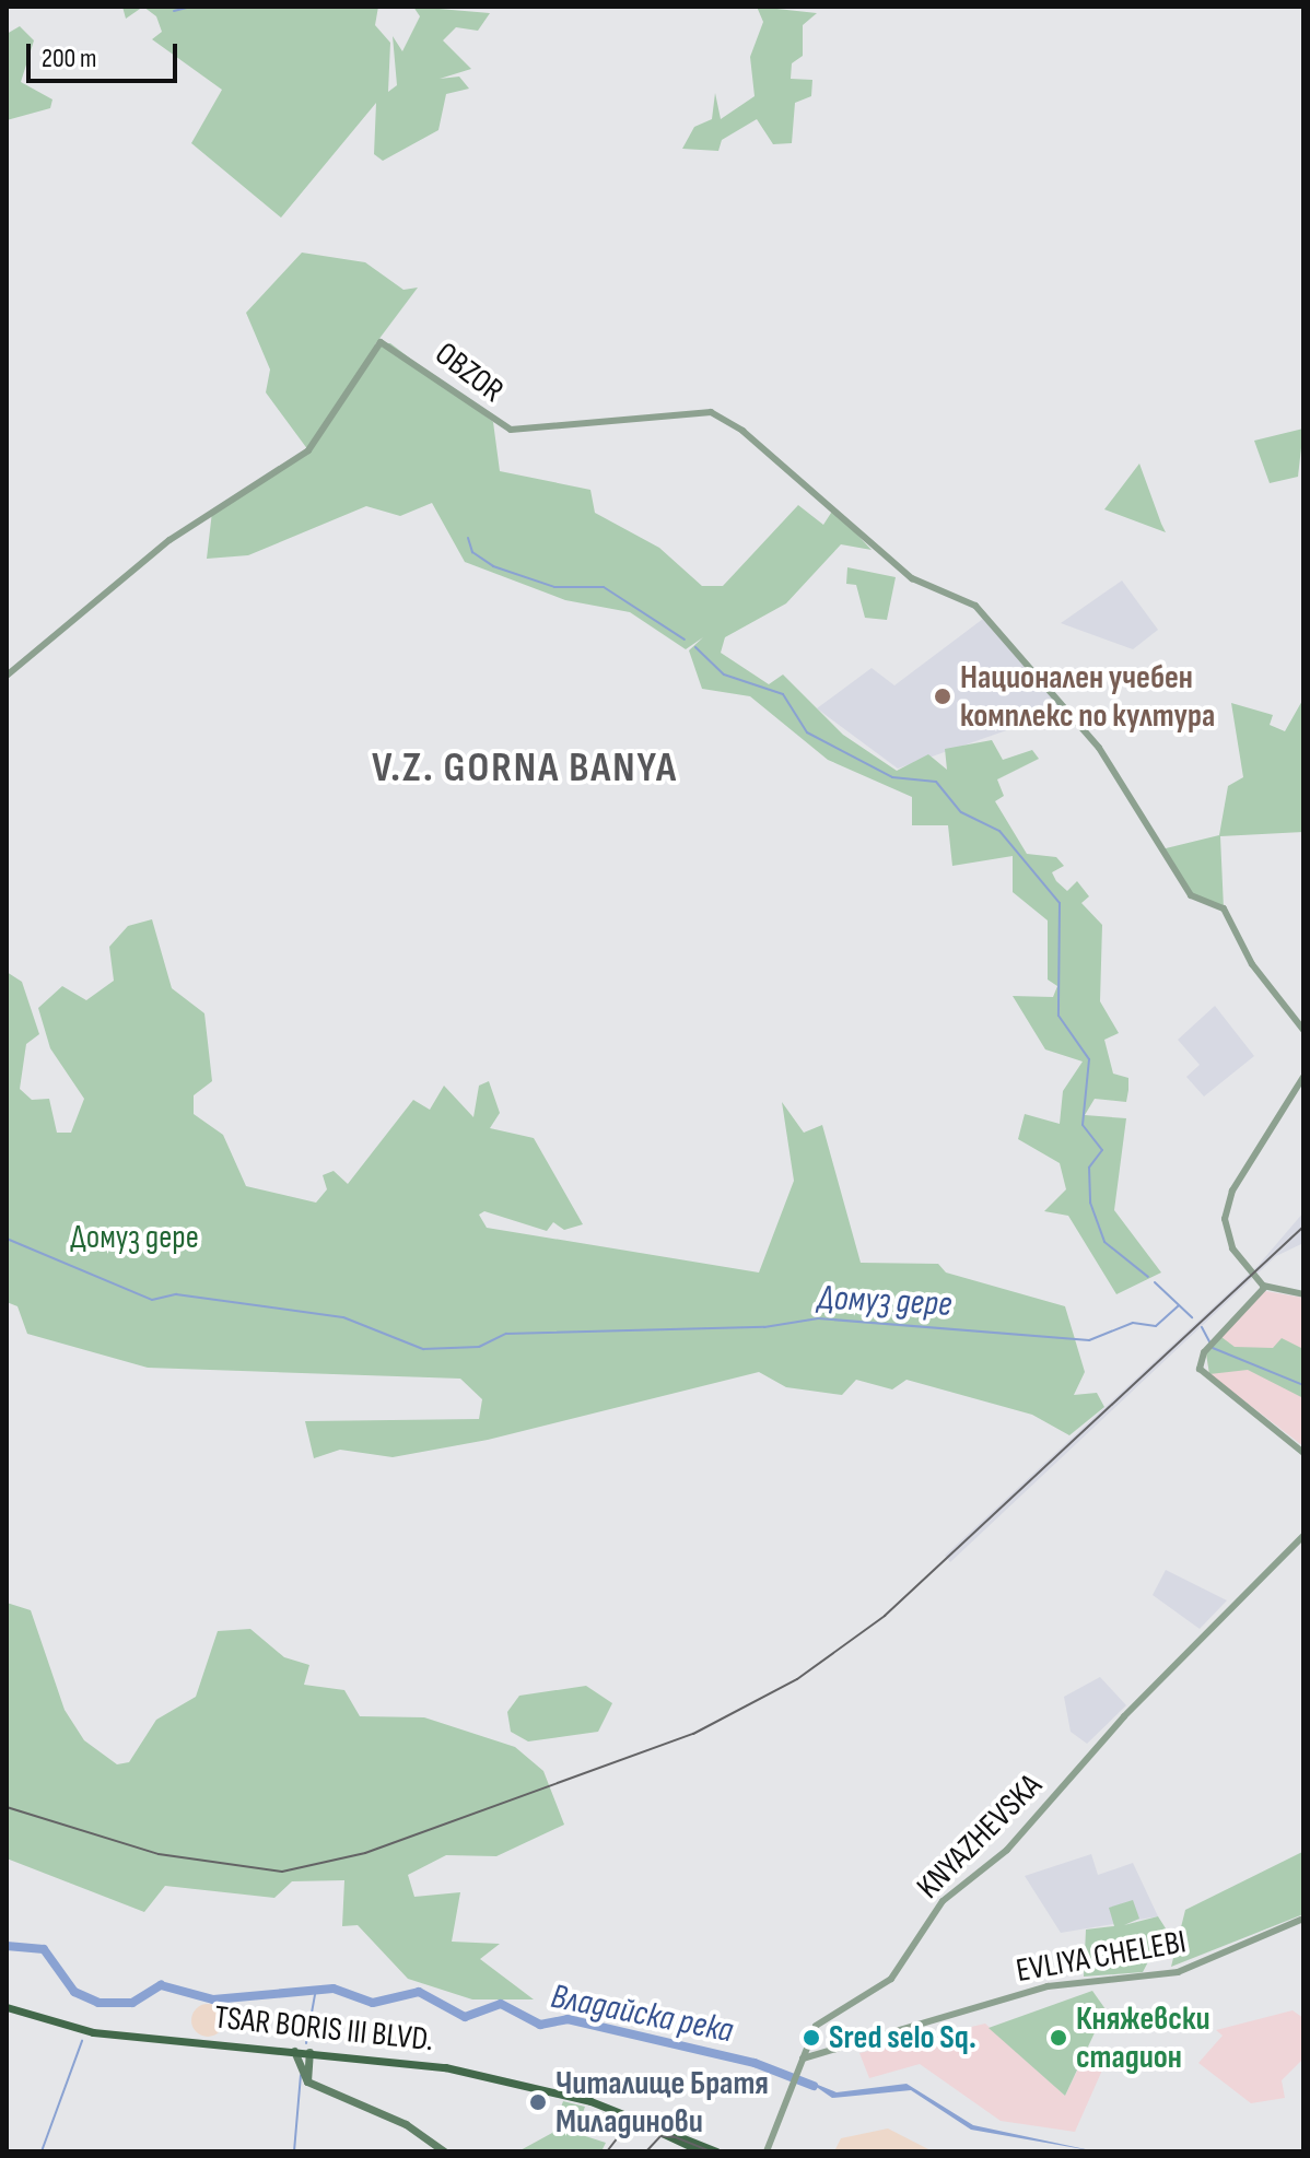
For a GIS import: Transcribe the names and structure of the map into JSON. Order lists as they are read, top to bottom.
{
  "streets": {
    "main road": ["TSAR BORIS III BLVD."],
    "street": ["OBZOR", "KNYAZHEVSKA", "EVLIYA CHELEBI"]
  },
  "crossings": [
    ["KNYAZHEVSKA", "EVLIYA CHELEBI"]
  ],
  "districts": ["V.Z. GORNA BANYA"],
  "water": ["Домуз дере", "Владайска река"],
  "parks": ["Домуз дере"],
  "places": [
    "Национален учебен комплекс по култура",
    "Sred selo Sq.",
    "Княжевски стадион",
    "Читалище Братя Миладинови"
  ],
  "scale_bar": "200 m"
}
